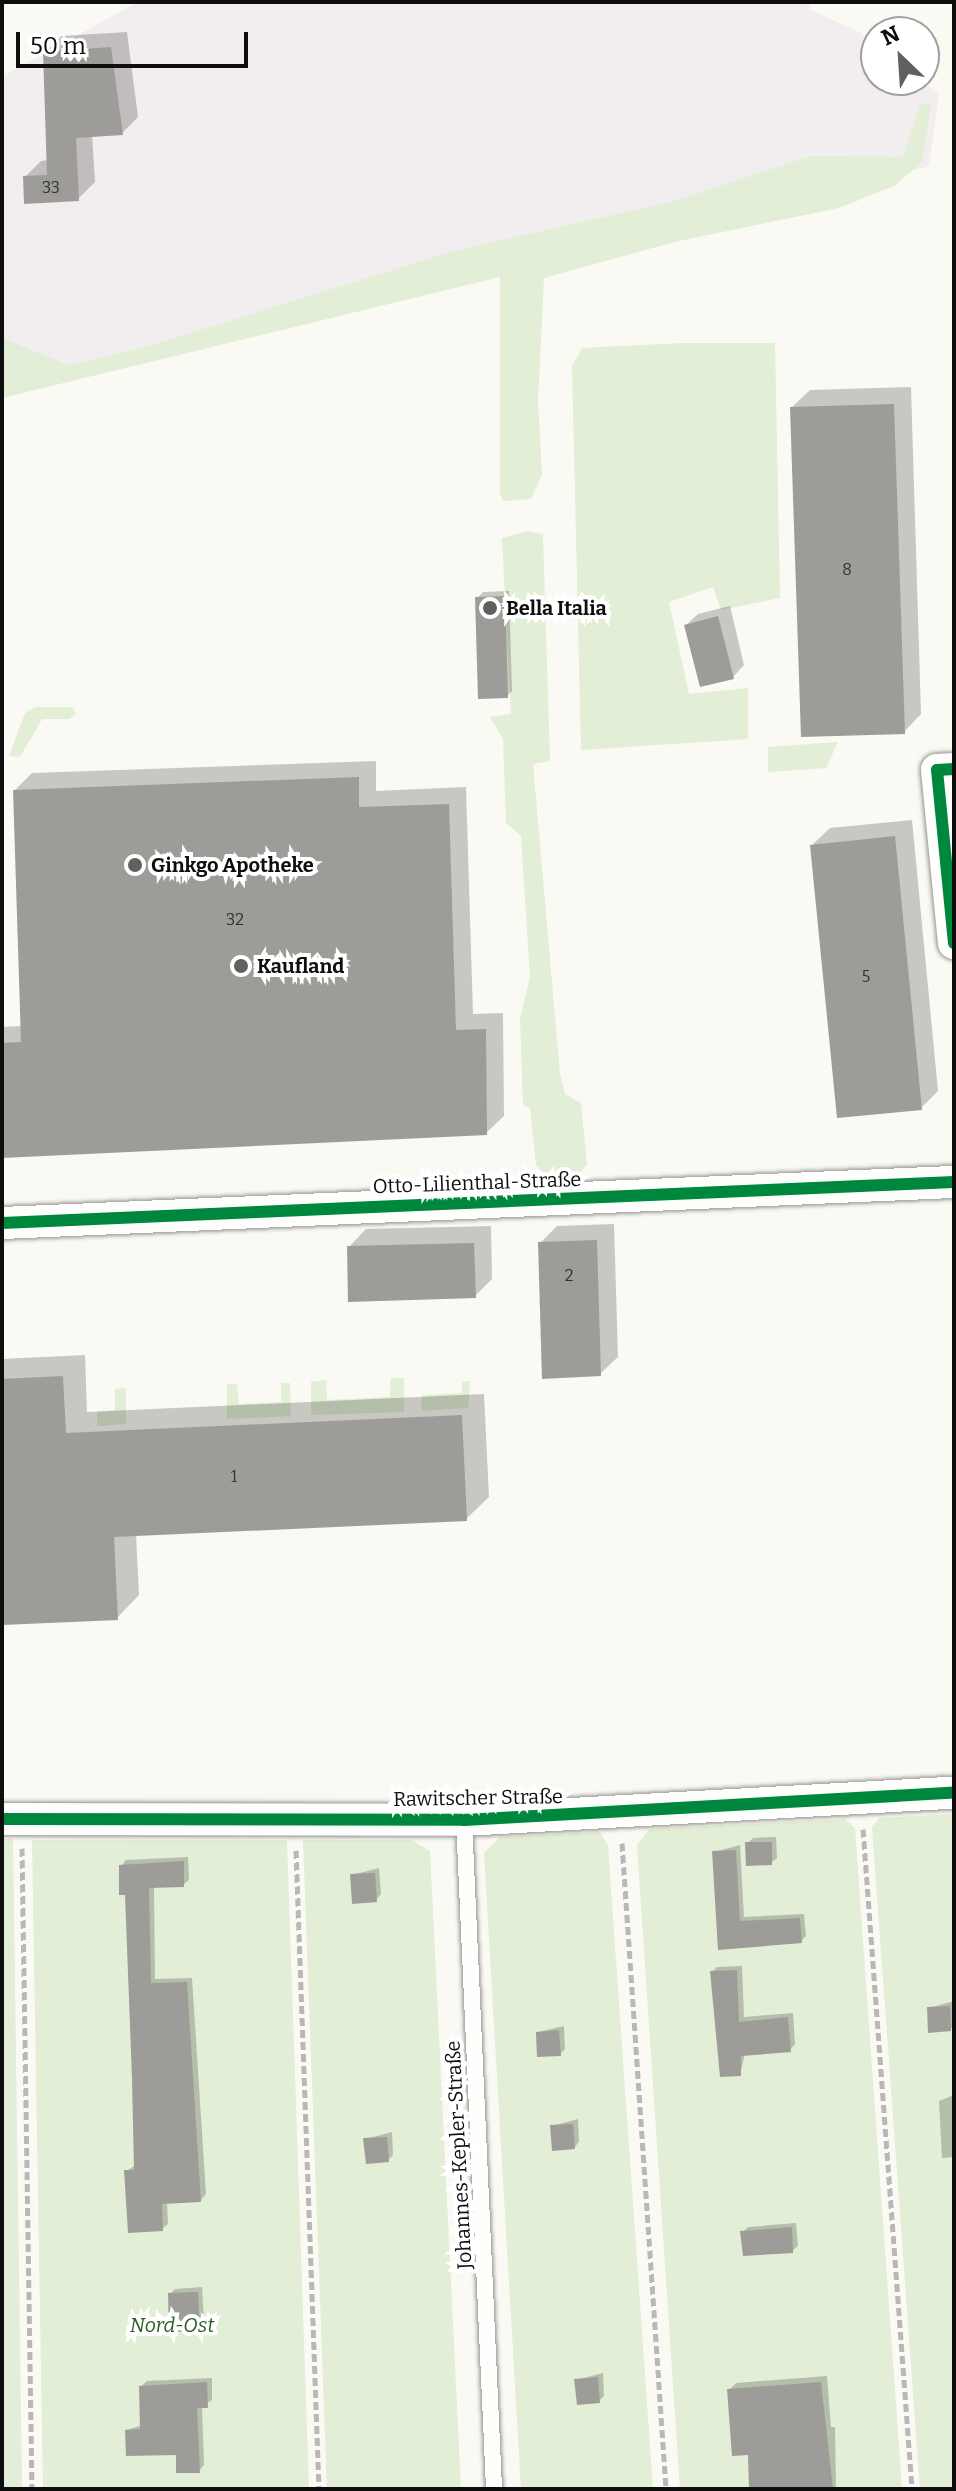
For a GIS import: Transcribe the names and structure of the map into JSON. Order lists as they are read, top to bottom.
{
  "streets": {
    "street": ["Otto-Lilienthal-Straße", "Rawitscher Straße"],
    "lane": ["Johannes-Kepler-Straße"]
  },
  "crossings": [
    ["Rawitscher Straße", "Johannes-Kepler-Straße"]
  ],
  "parks": ["Nord-Ost"],
  "places": ["Bella Italia", "Ginkgo Apotheke", "Kaufland"],
  "house_numbers": [
    "33",
    "8",
    "32",
    "5",
    "2",
    "1"
  ],
  "scale_bar": "50 m",
  "north": "top left"
}
